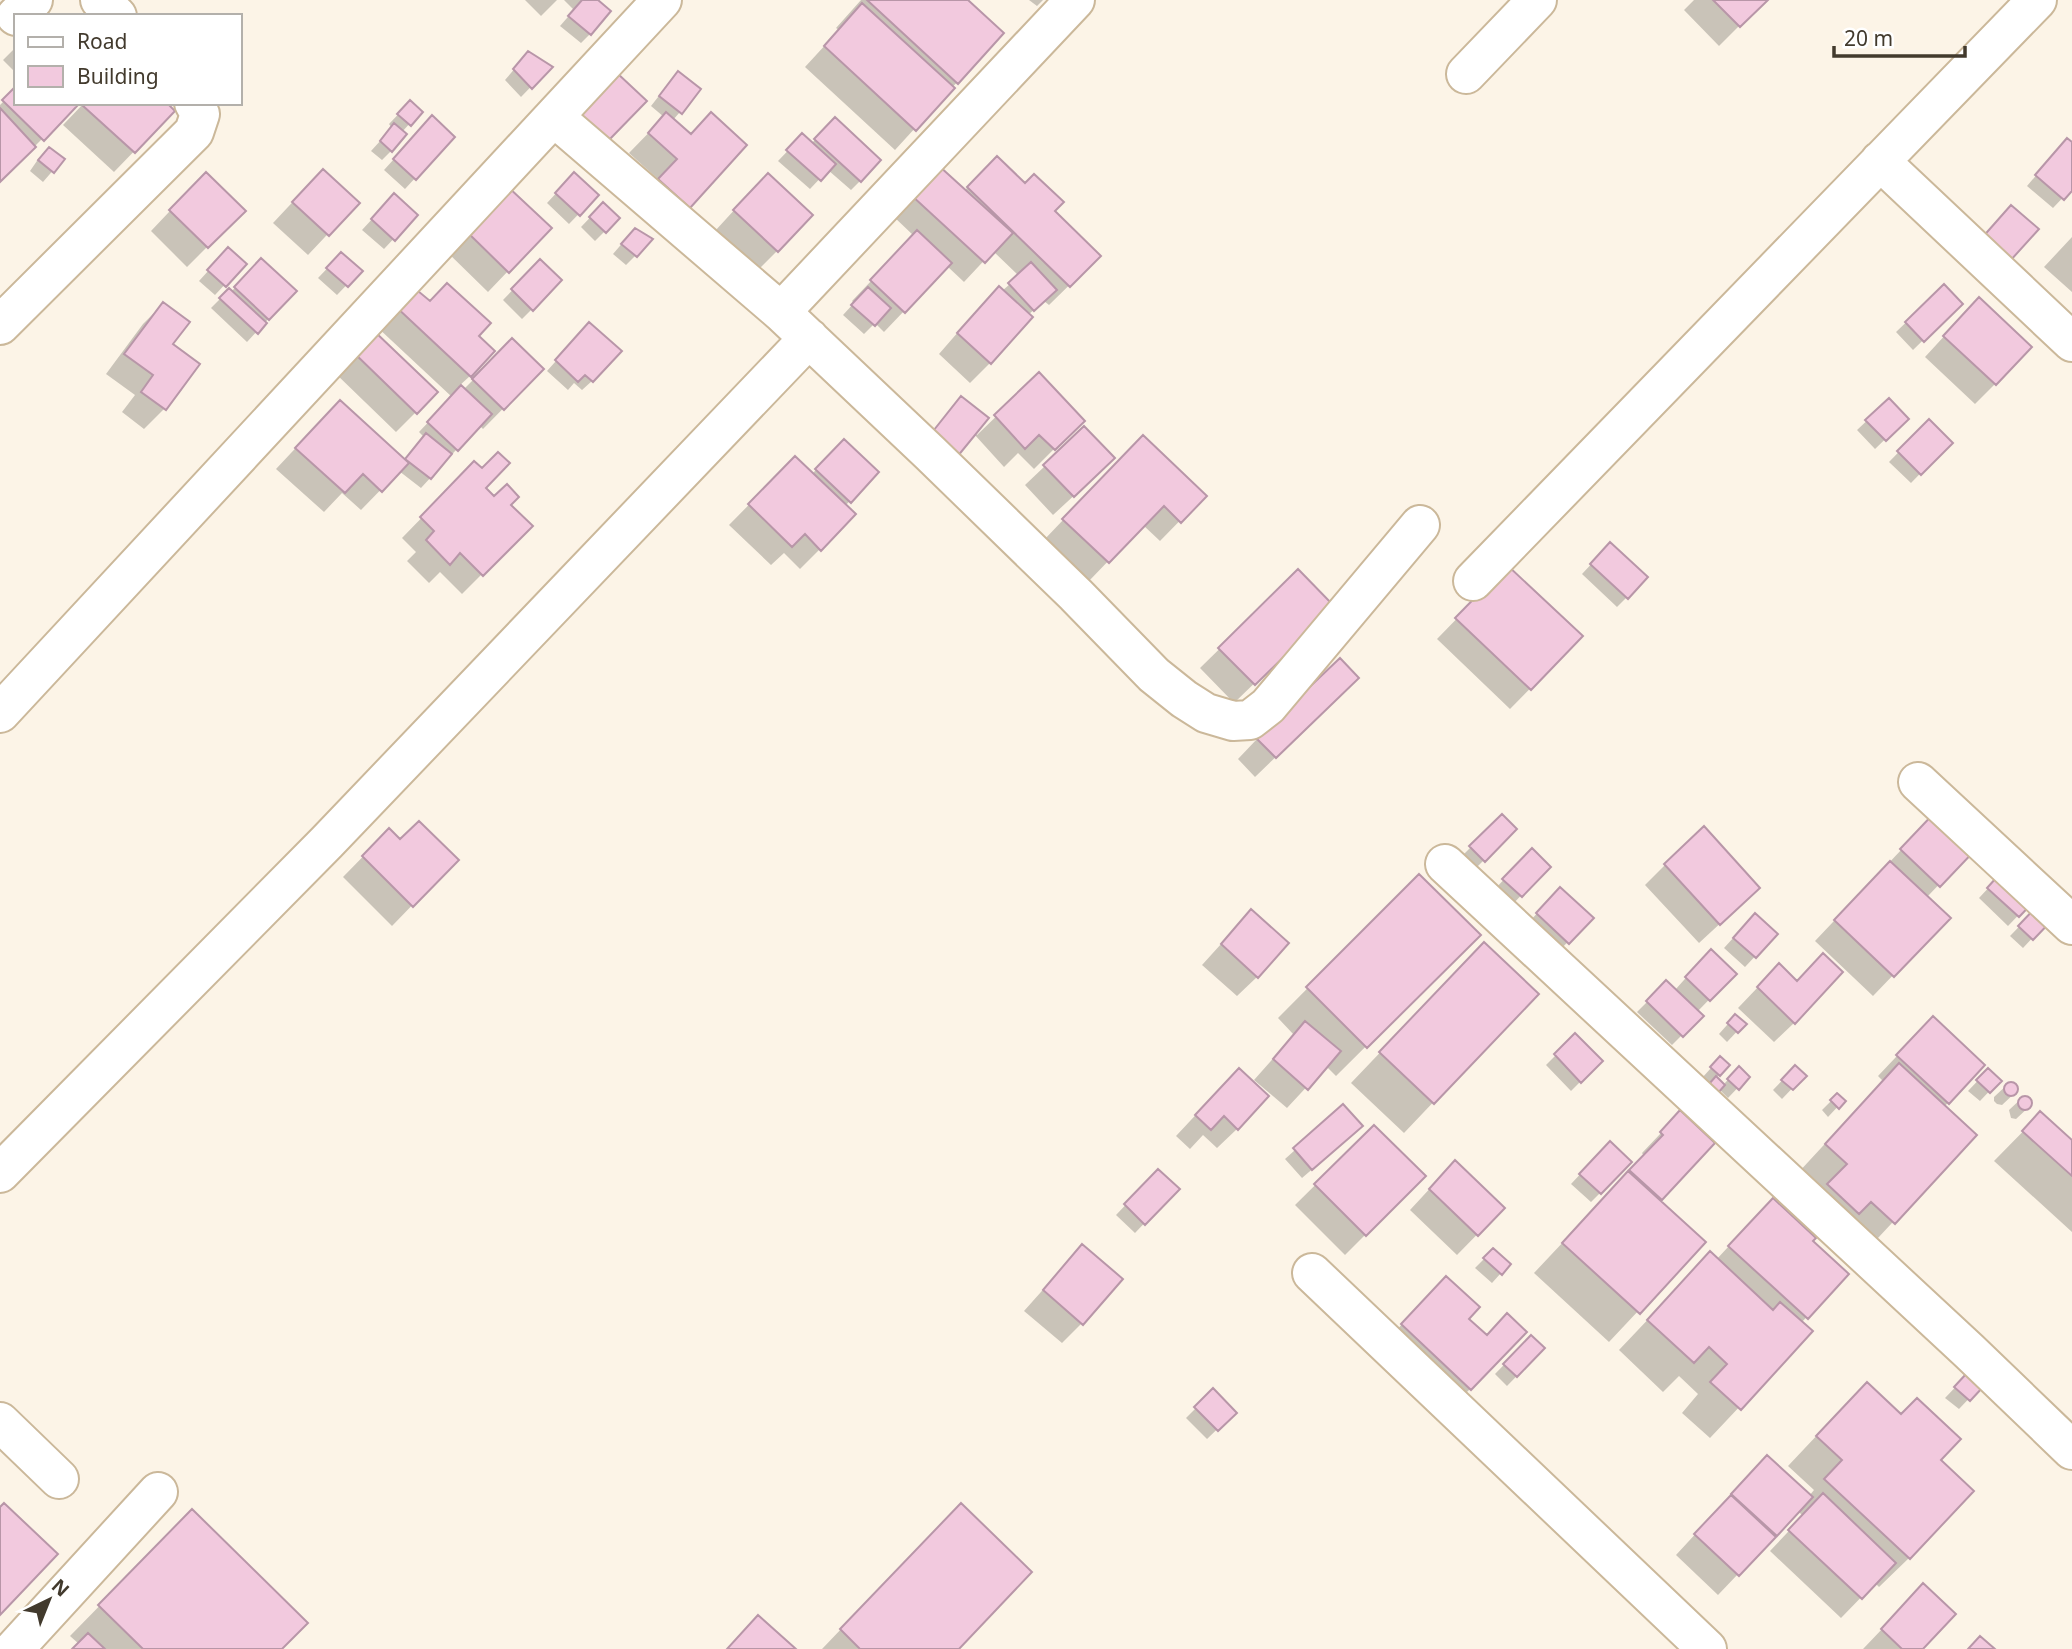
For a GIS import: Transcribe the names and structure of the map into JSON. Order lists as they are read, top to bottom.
{
  "legend": ["Road", "Building"],
  "scale_bar": "20 m",
  "north": "top right"
}
